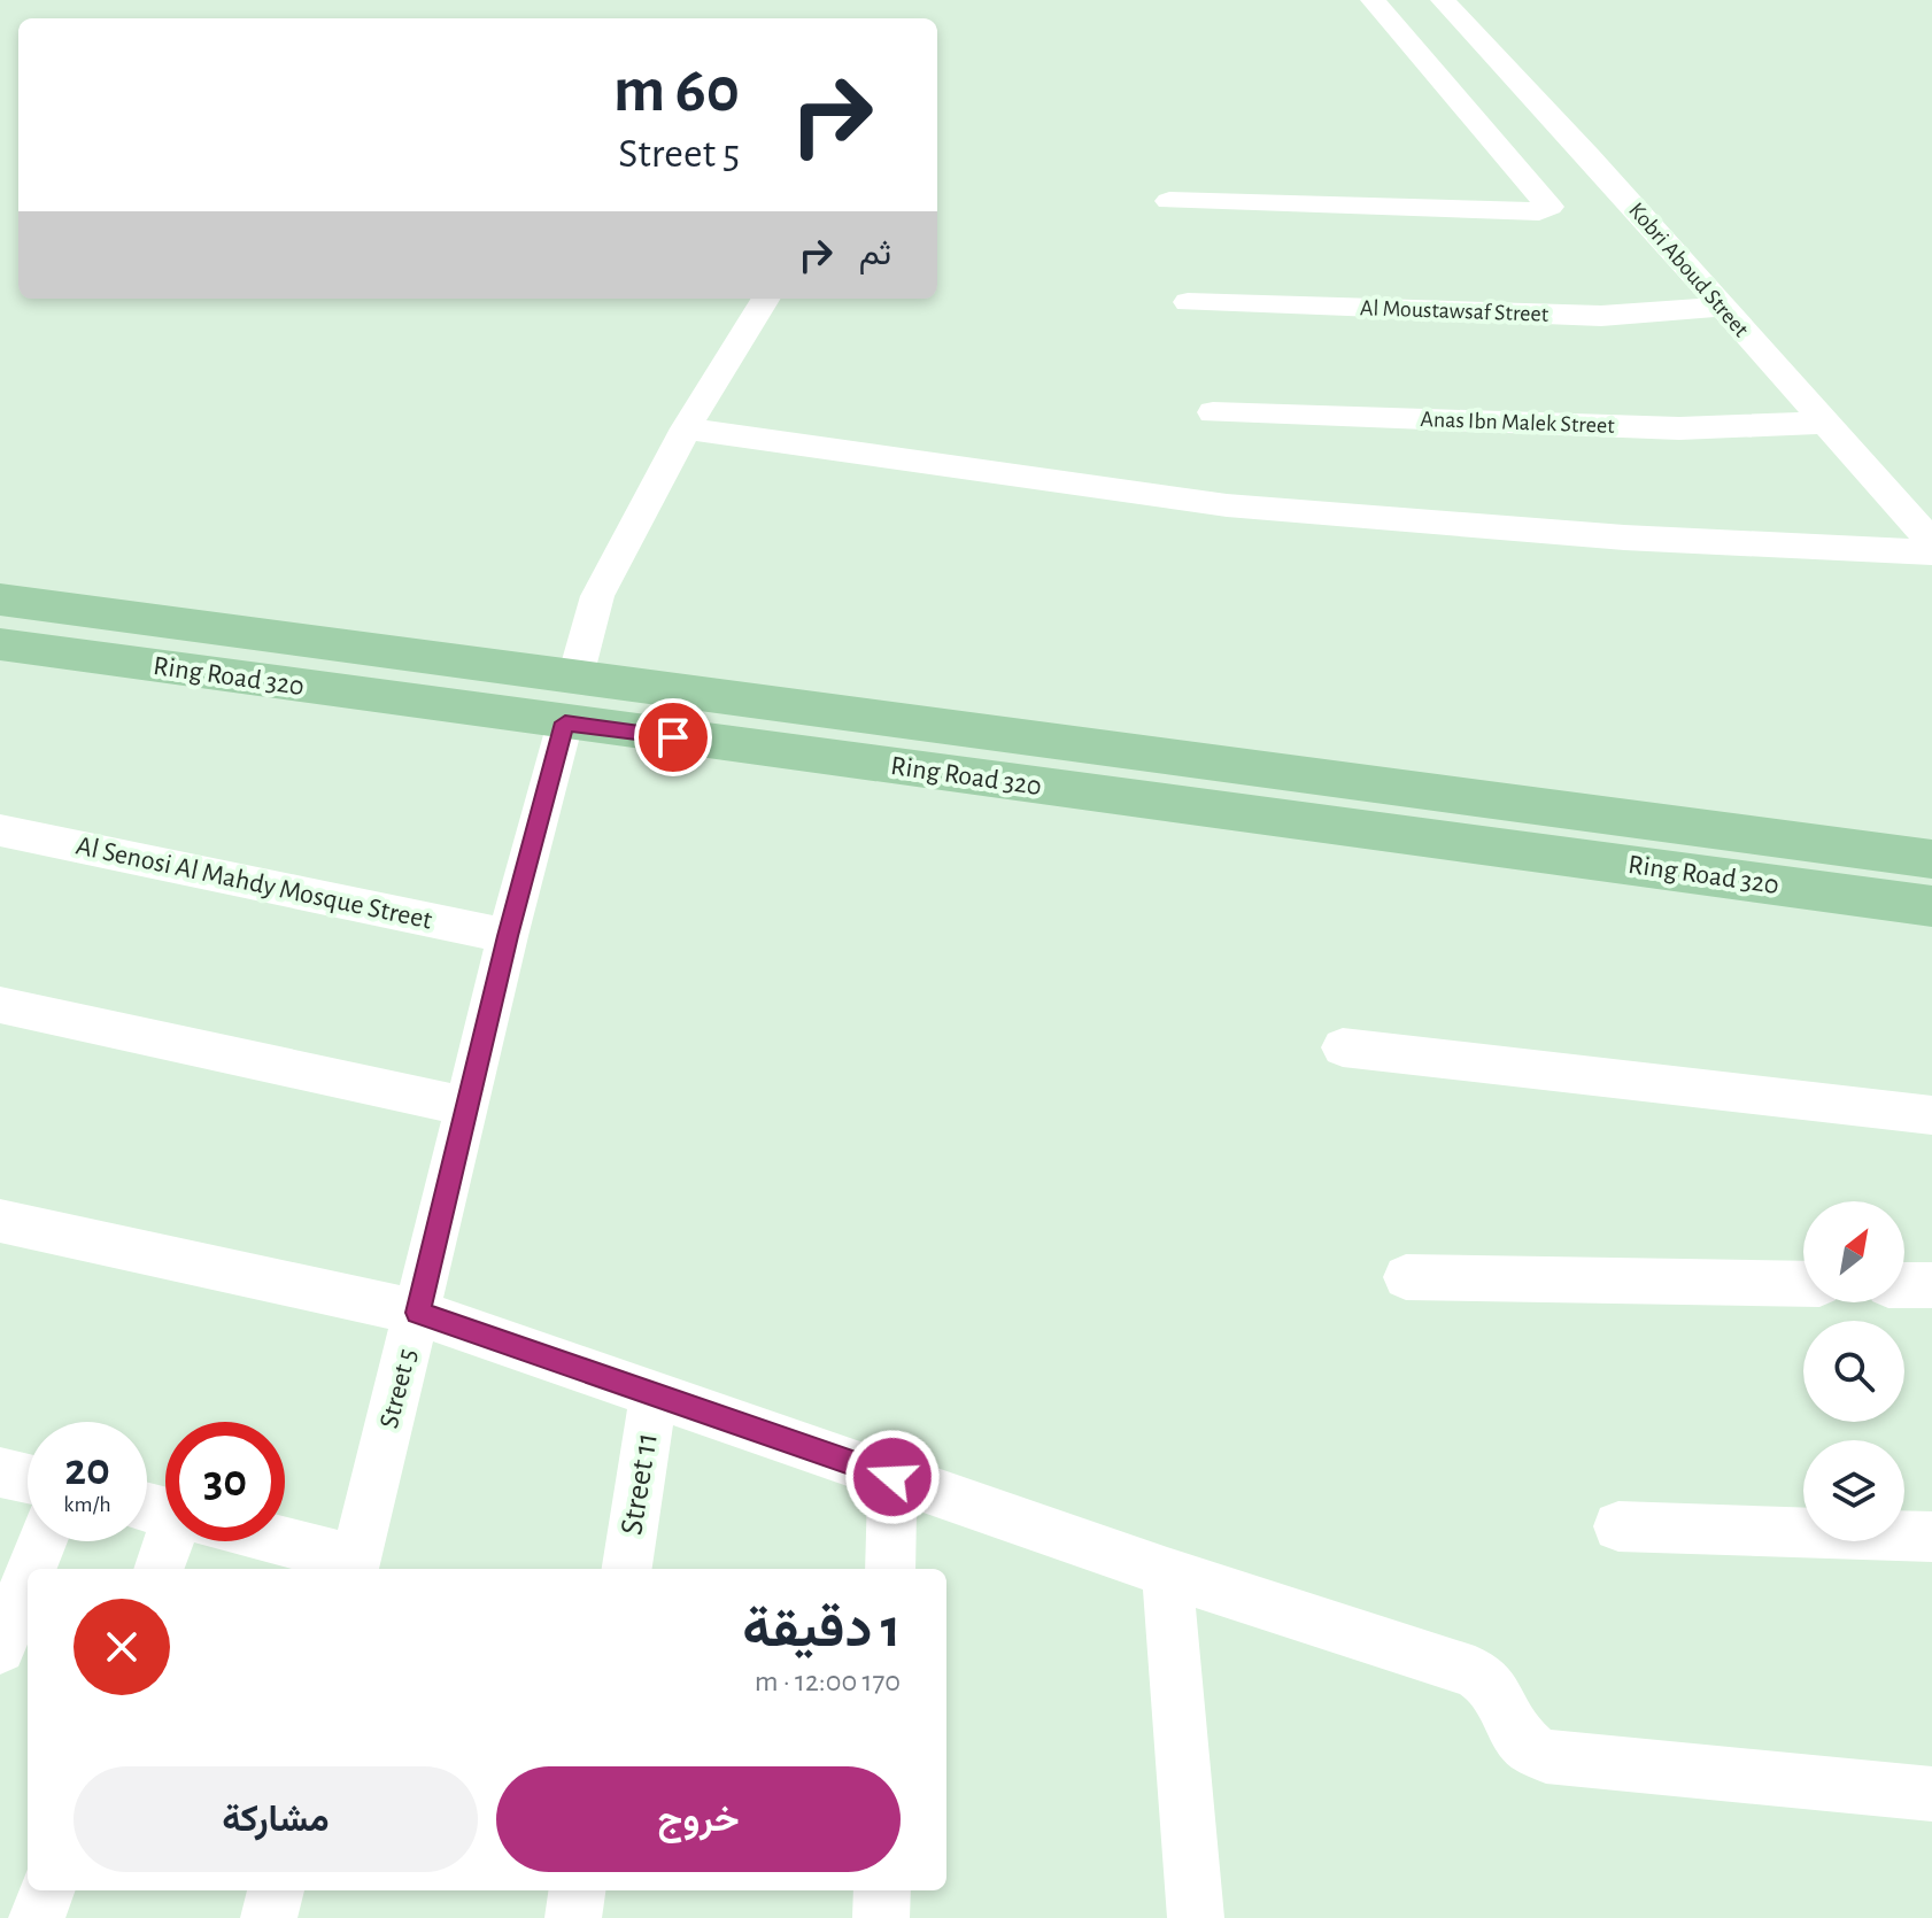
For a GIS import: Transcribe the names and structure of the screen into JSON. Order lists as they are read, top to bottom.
{
  "streets": {
    "main road": ["Ring Road 320"],
    "street": [
      "Kobri Aboud Street",
      "Al Moustawsaf Street",
      "Anas Ibn Malek Street",
      "Al Senosi Al Mahdy Mosque Street",
      "Street 5",
      "Street 11"
    ]
  },
  "crossings": [
    ["Kobri Aboud Street", "Al Moustawsaf Street"],
    ["Kobri Aboud Street", "Anas Ibn Malek Street"],
    ["Ring Road 320", "Street 5"],
    ["Al Senosi Al Mahdy Mosque Street", "Street 5"]
  ],
  "north": "top right",
  "page": {
    "turn": ["60 m", "Street 5"],
    "then": "ثم",
    "speed": "20 km/h",
    "limit": "30",
    "heading": ["1 دقيقة", "170 m · 12:00"],
    "buttons": ["خروج", "مشاركة"]
  }
}
